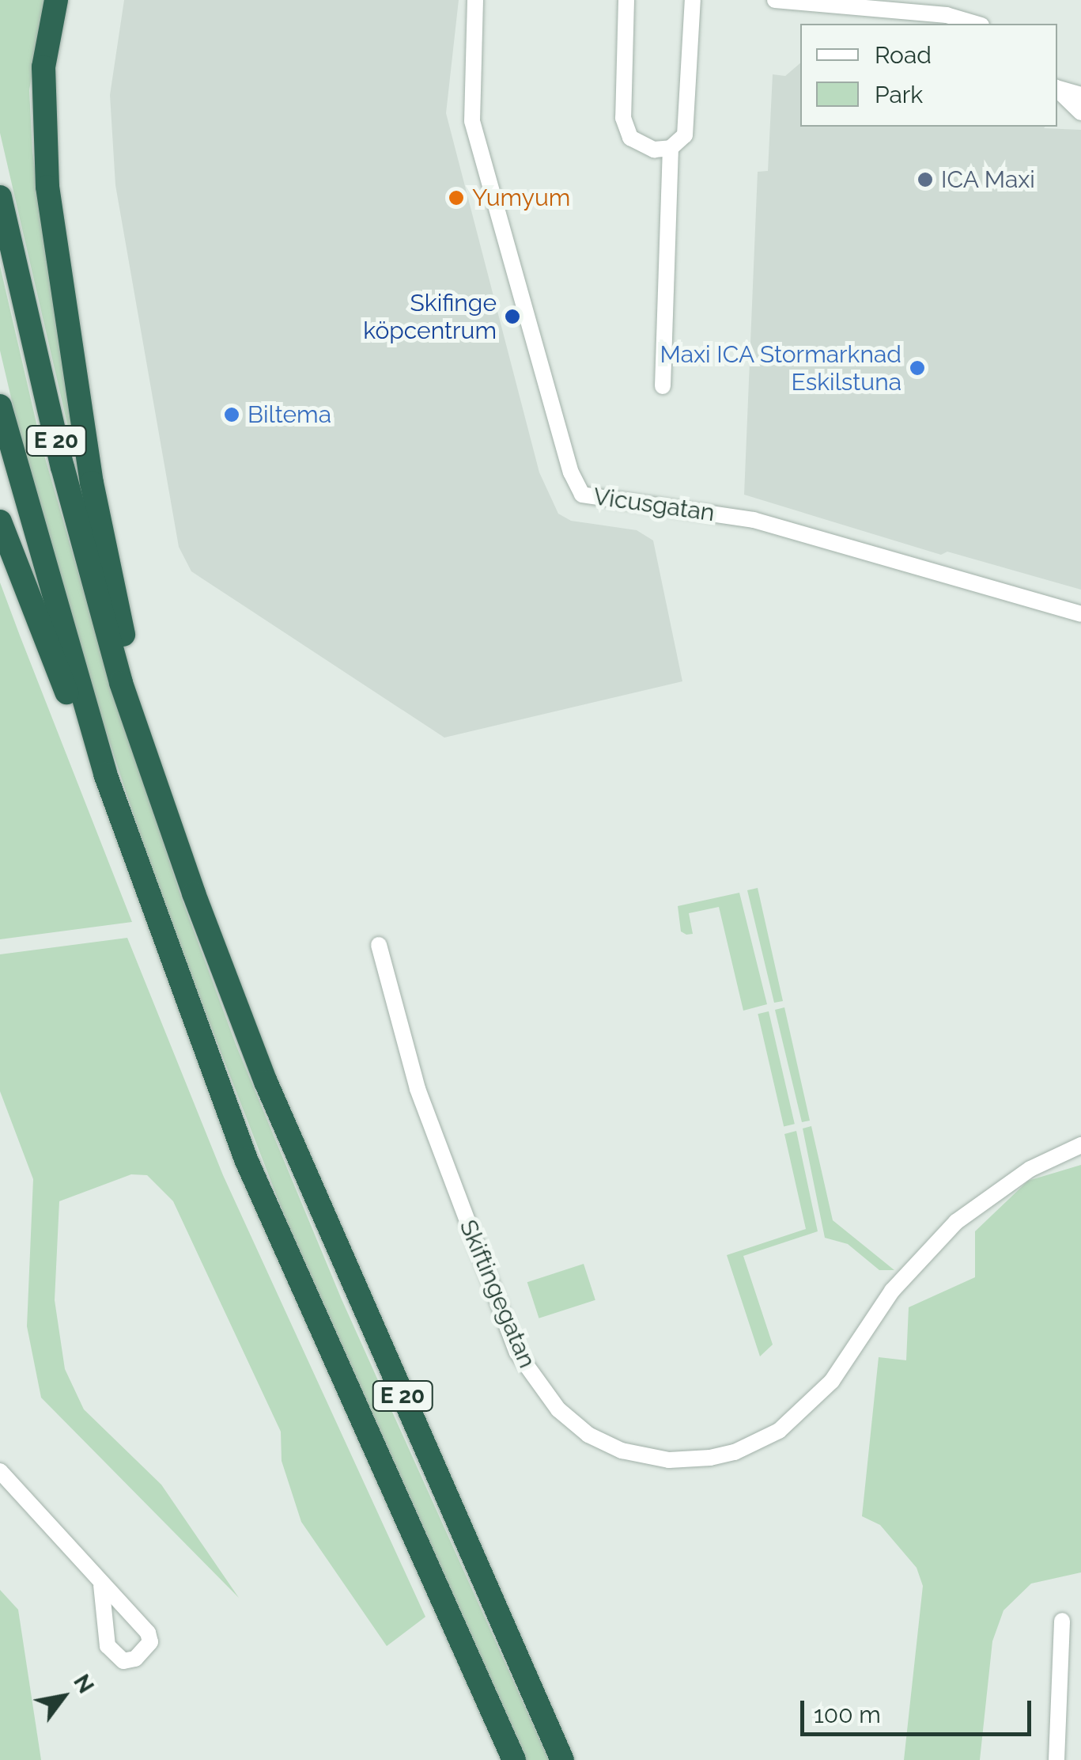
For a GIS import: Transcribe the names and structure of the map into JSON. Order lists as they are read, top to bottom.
{
  "streets": {
    "highway": ["E 20"],
    "street": ["Vicusgatan", "Skiftingegatan"]
  },
  "places": [
    "ICA Maxi",
    "Yumyum",
    "Skifinge köpcentrum",
    "Maxi ICA Stormarknad Eskilstuna",
    "Biltema"
  ],
  "legend": ["Road", "Park"],
  "scale_bar": "100 m",
  "north": "top right"
}
